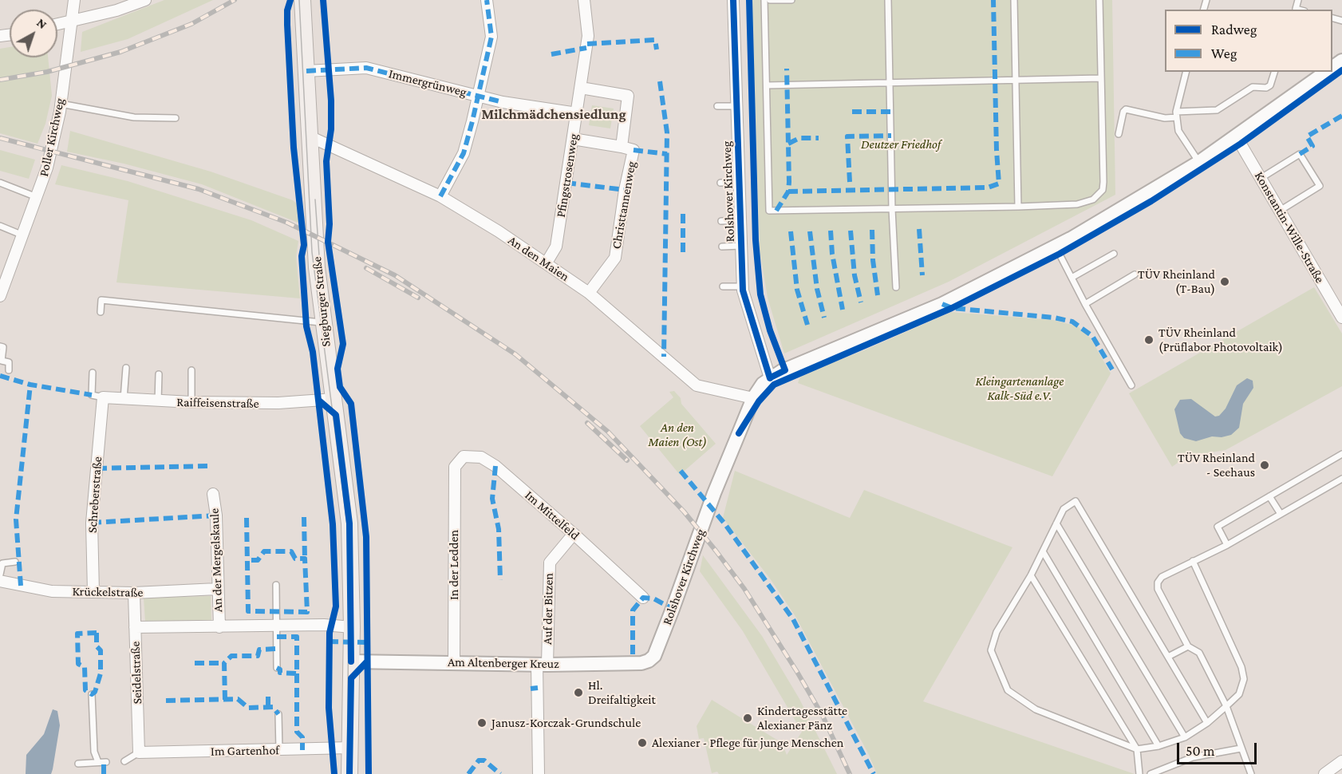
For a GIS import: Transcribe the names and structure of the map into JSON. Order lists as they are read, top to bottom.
{
  "streets": {
    "main road": ["Siegburger Straße"],
    "street": [
      "Immergrünweg",
      "Poller Kirchweg",
      "Pfingstrosenweg",
      "Rolshover Kirchweg",
      "Christtannenweg",
      "Konstantin-Wille-Straße",
      "An den Maien",
      "Raiffeisenstraße",
      "Schreberstraße",
      "Im Mittelfeld",
      "An der Mergelskaule",
      "In der Ledden",
      "Krückelstraße",
      "Auf der Bitzen",
      "Am Altenberger Kreuz",
      "Seidelstraße",
      "Im Gartenhof"
    ]
  },
  "crossings": [
    ["Immergrünweg", "Pfingstrosenweg"],
    ["Immergrünweg", "Siegburger Straße"],
    ["Pfingstrosenweg", "Christtannenweg"],
    ["Pfingstrosenweg", "An den Maien"],
    ["Rolshover Kirchweg", "An den Maien"],
    ["Rolshover Kirchweg", "Am Altenberger Kreuz"],
    ["Christtannenweg", "An den Maien"],
    ["An den Maien", "Siegburger Straße"],
    ["Siegburger Straße", "Raiffeisenstraße"],
    ["Siegburger Straße", "Am Altenberger Kreuz"],
    ["Siegburger Straße", "Im Gartenhof"],
    ["Raiffeisenstraße", "Schreberstraße"],
    ["Schreberstraße", "Krückelstraße"],
    ["Im Mittelfeld", "In der Ledden"],
    ["Im Mittelfeld", "Auf der Bitzen"],
    ["An der Mergelskaule", "Krückelstraße"],
    ["In der Ledden", "Am Altenberger Kreuz"],
    ["Krückelstraße", "Seidelstraße"],
    ["Auf der Bitzen", "Am Altenberger Kreuz"],
    ["Seidelstraße", "Im Gartenhof"]
  ],
  "districts": ["Milchmädchensiedlung"],
  "parks": ["Deutzer Friedhof", "Kleingartenanlage Kalk-Süd e.V.", "An den Maien (Ost)"],
  "places": [
    "TÜV Rheinland (T-Bau)",
    "TÜV Rheinland (Prüflabor Photovoltaik)",
    "TÜV Rheinland - Seehaus",
    "Hl. Dreifaltigkeit",
    "Kindertagesstätte Alexianer Pänz",
    "Janusz-Korczak-Grundschule",
    "Alexianer - Pflege für junge Menschen"
  ],
  "legend": ["Radweg", "Weg"],
  "scale_bar": "50 m",
  "north": "top right"
}
